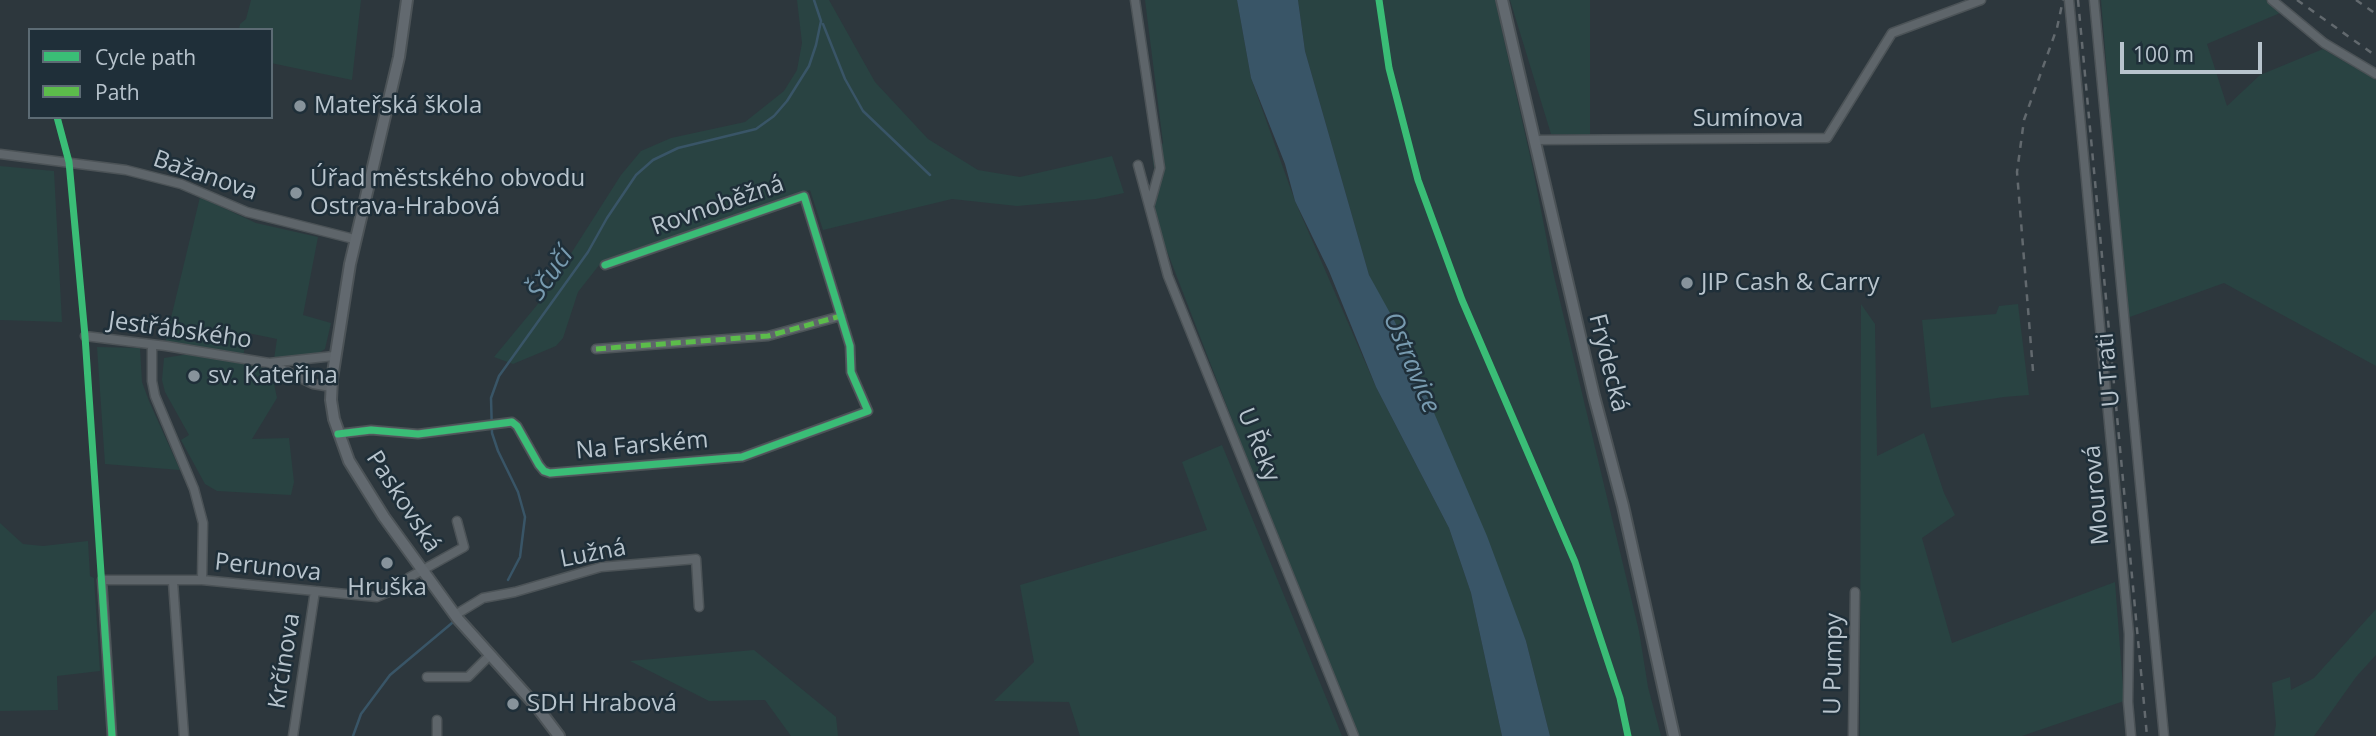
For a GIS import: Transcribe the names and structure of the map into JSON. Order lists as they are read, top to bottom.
{
  "streets": {
    "main road": ["Frýdecká", "Paskovská"],
    "street": [
      "Sumínova",
      "Bažanova",
      "Rovnoběžná",
      "Jestřábského",
      "U Trati",
      "U Řeky",
      "Na Farském",
      "Mourová",
      "Lužná",
      "Perunova",
      "Krčínova",
      "U Pumpy"
    ]
  },
  "crossings": [
    ["Sumínova", "Frýdecká"],
    ["Bažanova", "Paskovská"],
    ["Rovnoběžná", "Na Farském"],
    ["Jestřábského", "Paskovská"],
    ["Na Farském", "Paskovská"],
    ["Paskovská", "Lužná"],
    ["Paskovská", "Perunova"],
    ["Perunova", "Krčínova"]
  ],
  "water": ["Ščučí", "Ostravice"],
  "places": [
    "Mateřská škola",
    "Úřad městského obvodu Ostrava-Hrabová",
    "JIP Cash & Carry",
    "sv. Kateřina",
    "Hruška",
    "SDH Hrabová"
  ],
  "legend": ["Cycle path", "Path"],
  "scale_bar": "100 m"
}
